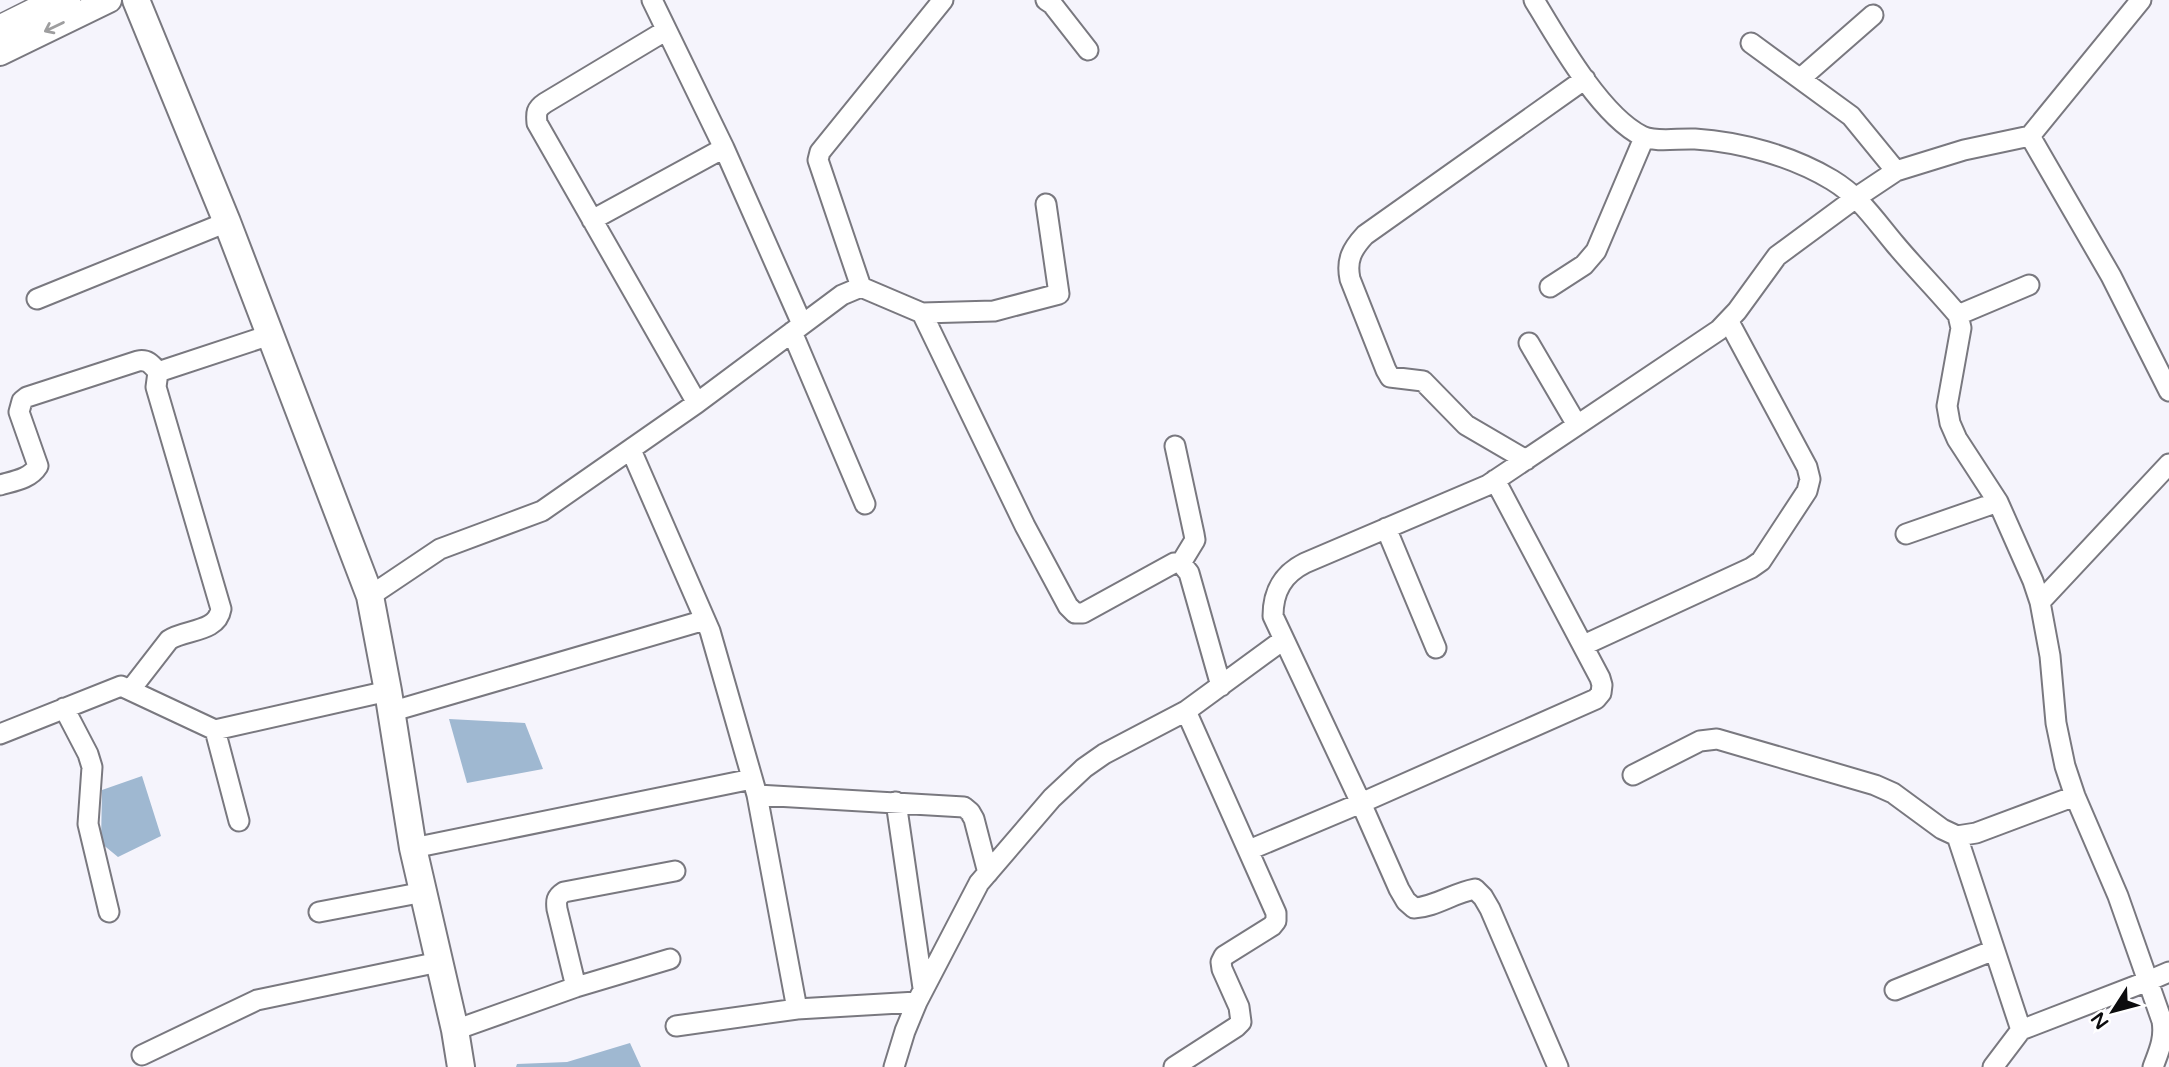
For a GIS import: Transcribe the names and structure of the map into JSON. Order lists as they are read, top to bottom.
{
  "north": "bottom left"
}
